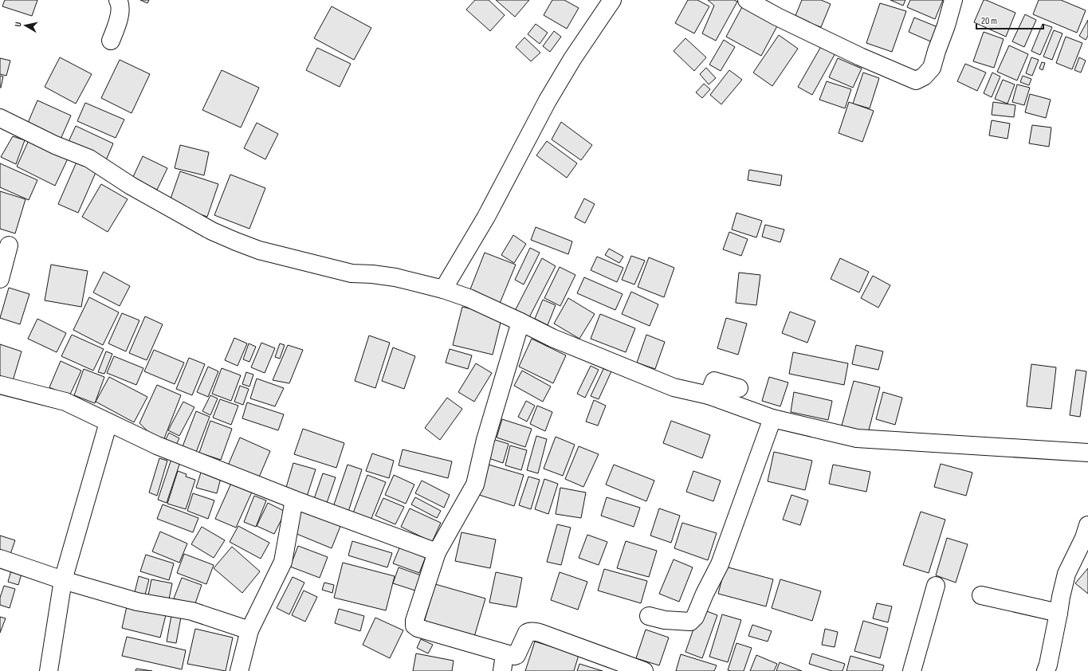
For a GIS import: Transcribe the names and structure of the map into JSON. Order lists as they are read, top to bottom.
{
  "scale_bar": "20 m",
  "north": "left"
}
